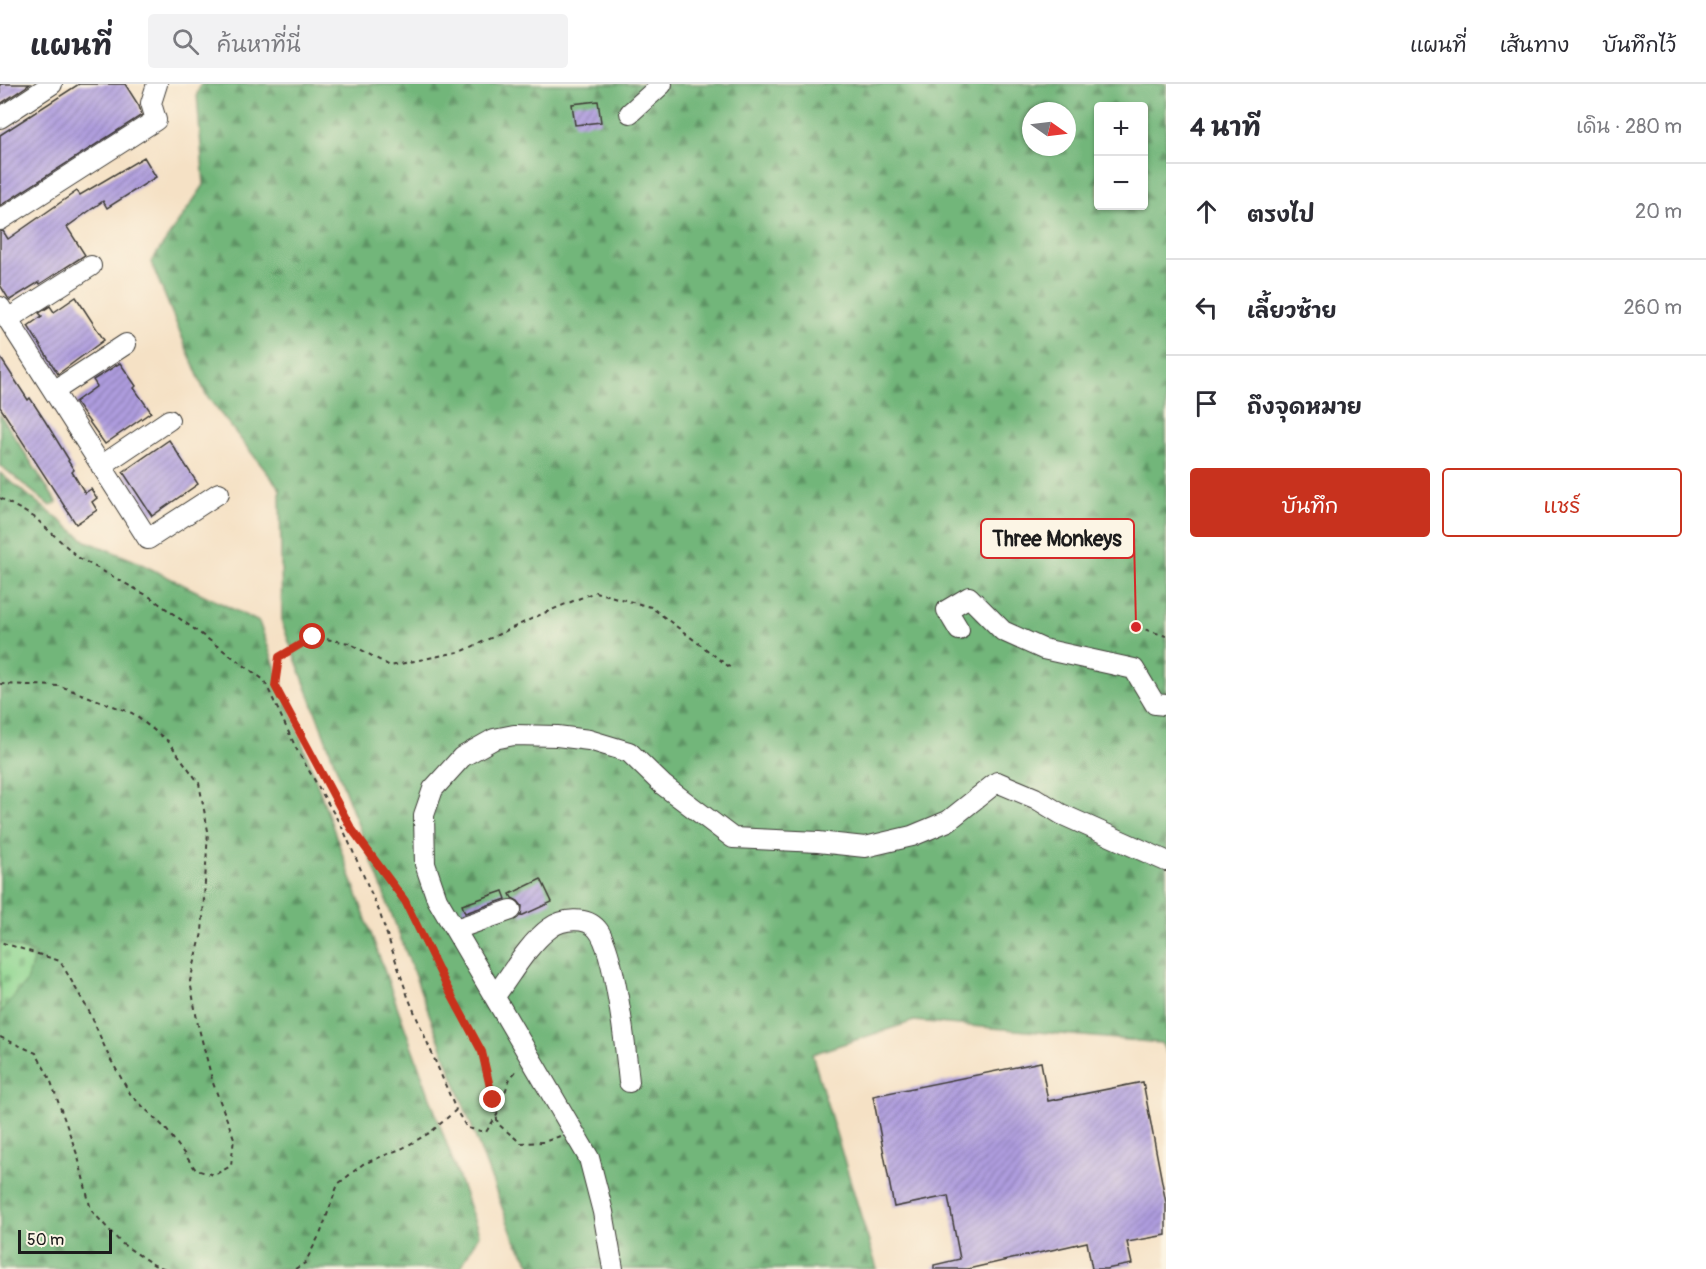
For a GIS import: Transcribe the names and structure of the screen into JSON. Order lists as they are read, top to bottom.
{
  "places": ["Three Monkeys"],
  "scale_bar": "50 m",
  "north": "right",
  "page": {
    "header": "แผนที่",
    "search": "ค้นหาที่นี่",
    "nav": ["แผนที่", "เส้นทาง", "บันทึกไว้"],
    "heading": ["4 นาที", "เดิน · 280 m"],
    "map_buttons": ["+", "−"],
    "list": [
      ["ตรงไป", "20 m"],
      ["เลี้ยวซ้าย", "260 m"],
      "ถึงจุดหมาย"
    ],
    "buttons": ["บันทึก", "แชร์"],
    "scale": "50 m"
  }
}
